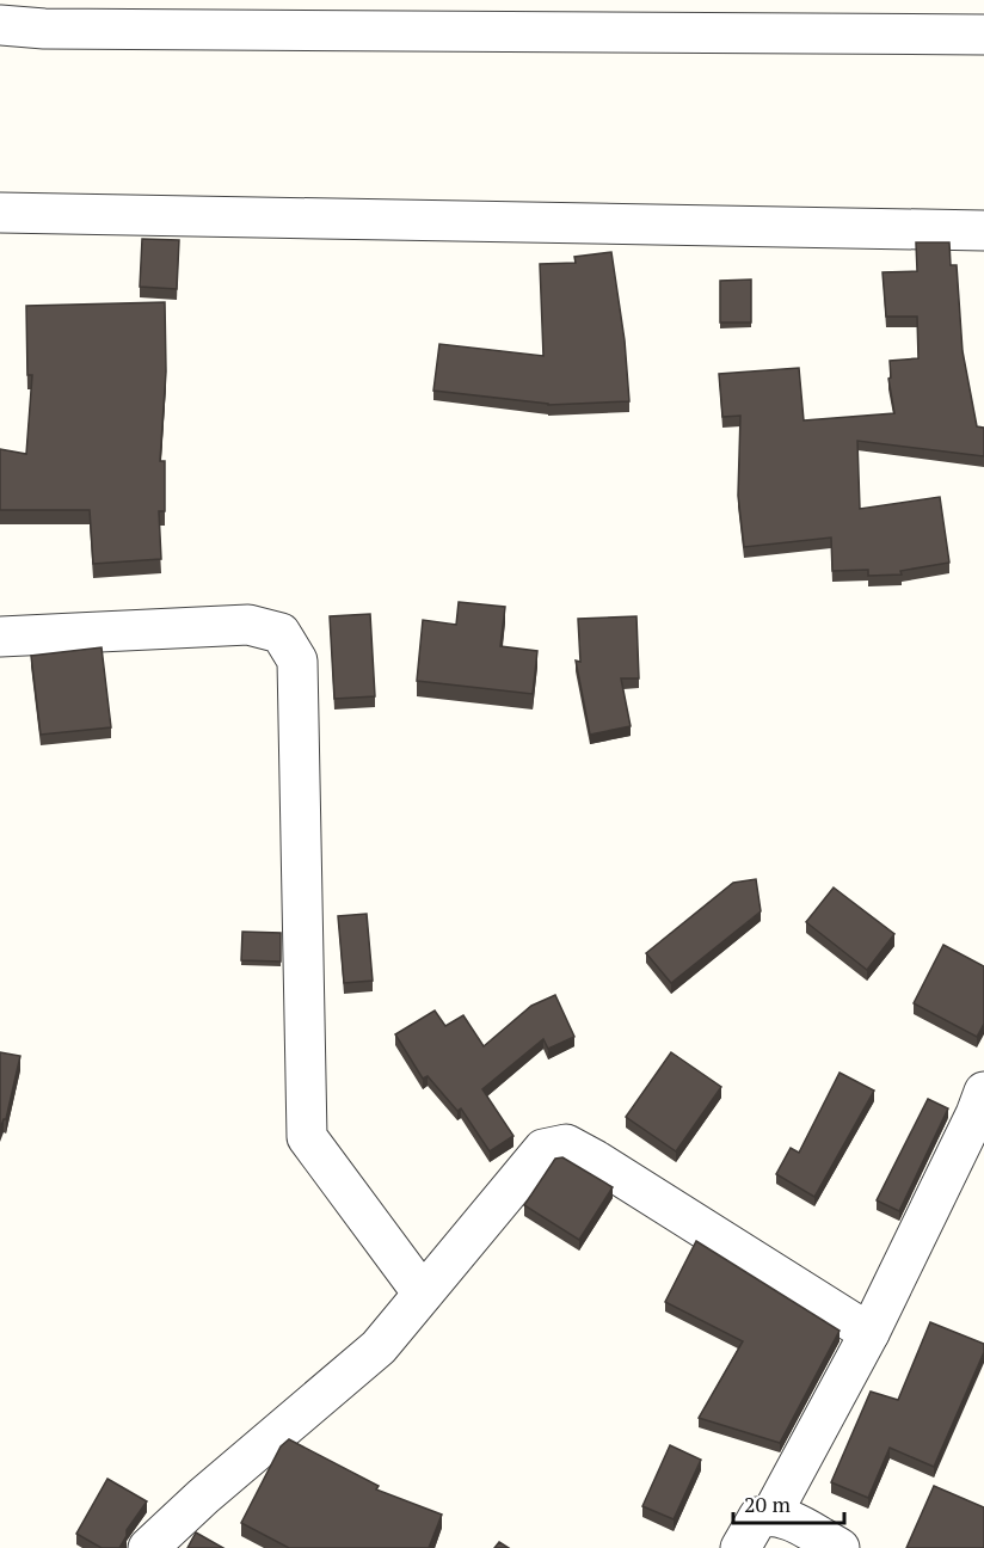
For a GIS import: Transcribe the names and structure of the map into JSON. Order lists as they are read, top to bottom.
{
  "scale_bar": "20 m"
}
